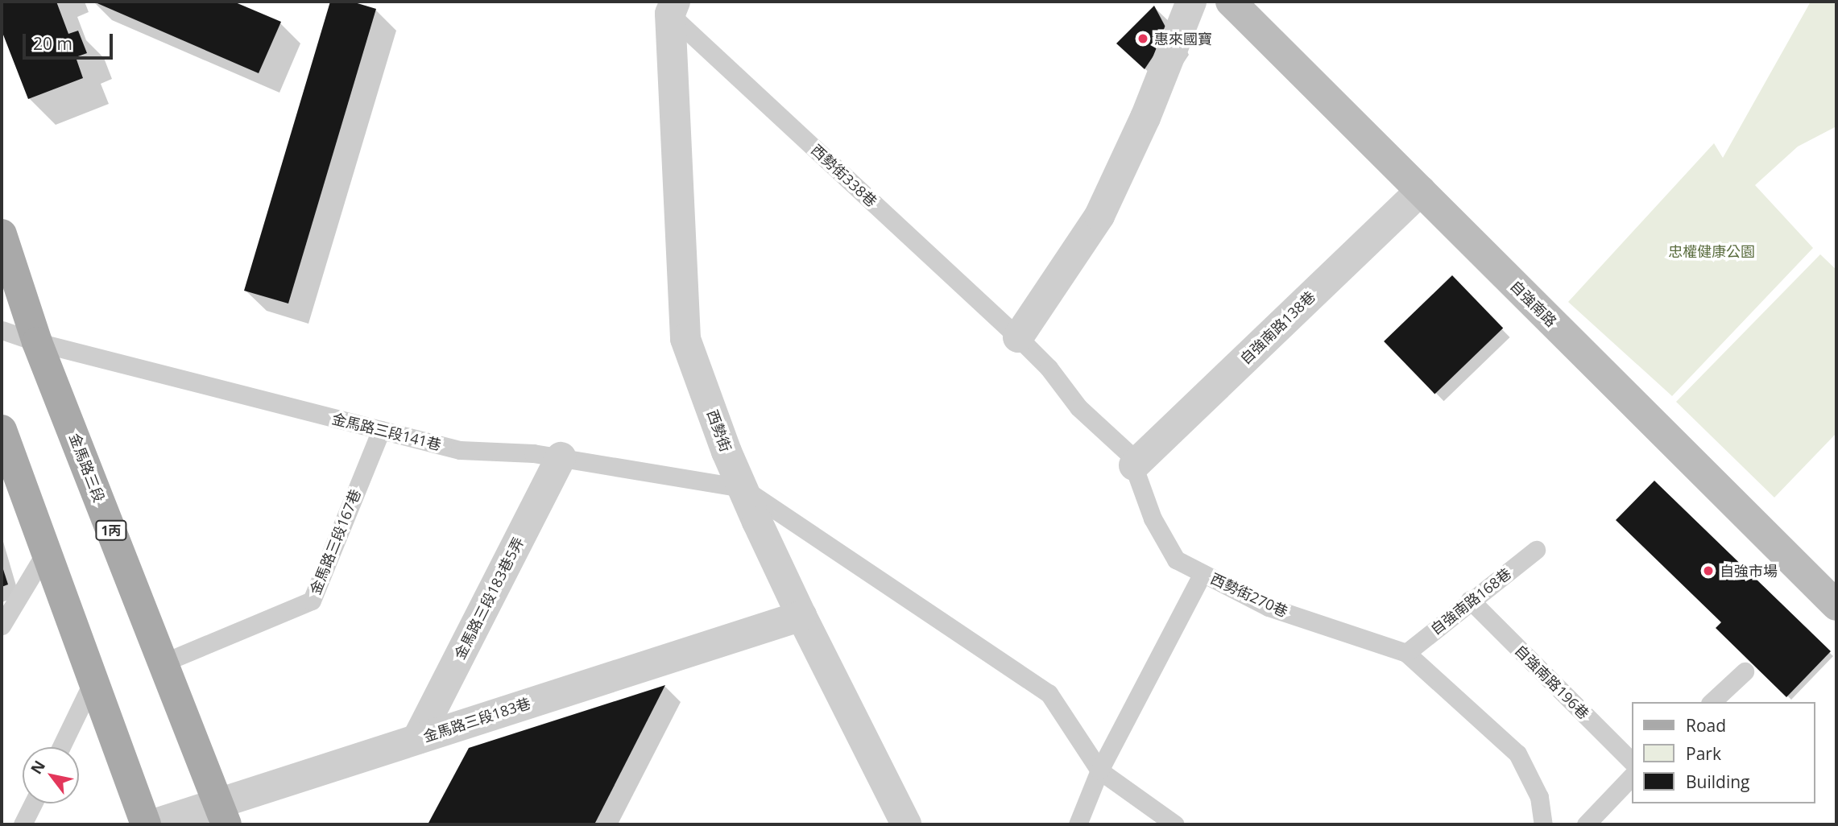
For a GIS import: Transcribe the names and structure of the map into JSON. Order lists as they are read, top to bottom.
{
  "streets": {
    "main road": ["金馬路三段", "1丙"],
    "street": [
      "自強南路",
      "自強南路138巷",
      "西勢街",
      "金馬路三段183巷5弄",
      "金馬路三段183巷"
    ],
    "lane": [
      "西勢街338巷",
      "金馬路三段141巷",
      "金馬路三段167巷",
      "西勢街270巷",
      "自強南路168巷",
      "自強南路196巷"
    ]
  },
  "crossings": [
    ["西勢街338巷", "西勢街"],
    ["西勢街338巷", "西勢街270巷"],
    ["自強南路", "自強南路138巷"],
    ["自強南路138巷", "西勢街270巷"],
    ["西勢街", "金馬路三段141巷"],
    ["西勢街", "金馬路三段183巷"],
    ["金馬路三段141巷", "金馬路三段"],
    ["金馬路三段141巷", "金馬路三段167巷"],
    ["金馬路三段141巷", "金馬路三段183巷5弄"],
    ["金馬路三段", "金馬路三段167巷"],
    ["金馬路三段", "金馬路三段183巷"],
    ["西勢街270巷", "自強南路168巷"],
    ["金馬路三段183巷5弄", "金馬路三段183巷"],
    ["自強南路168巷", "自強南路196巷"]
  ],
  "parks": ["忠權健康公園"],
  "places": ["惠來國寶", "自強市場"],
  "legend": ["Road", "Park", "Building"],
  "scale_bar": "20 m",
  "north": "top left"
}
